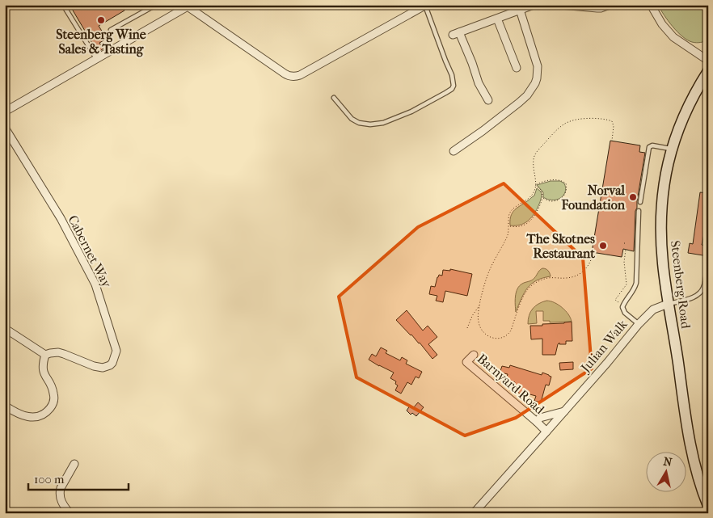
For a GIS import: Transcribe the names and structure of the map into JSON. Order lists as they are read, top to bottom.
{
  "streets": {
    "main road": ["Steenberg Road"],
    "street": ["Cabernet Way", "Julian Walk", "Barnyard Road"]
  },
  "crossings": [
    ["Steenberg Road", "Julian Walk"],
    ["Julian Walk", "Barnyard Road"]
  ],
  "places": ["Steenberg Wine Sales & Tasting", "Norval Foundation", "The Skotnes Restaurant"],
  "scale_bar": "100 m",
  "north": "top"
}
